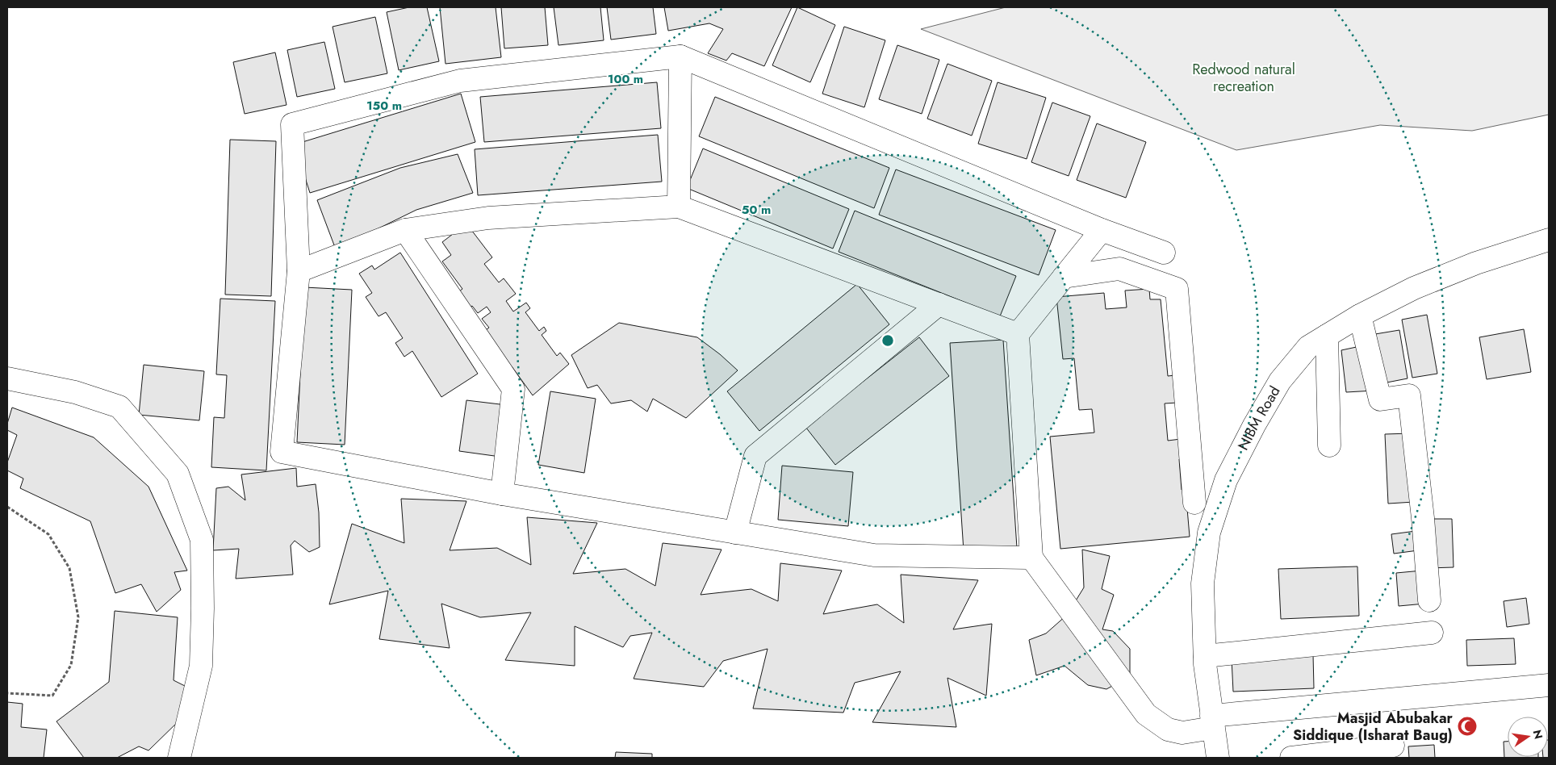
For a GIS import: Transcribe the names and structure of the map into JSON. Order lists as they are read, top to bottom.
{
  "streets": {
    "street": ["NIBM Road"]
  },
  "parks": ["Redwood natural recreation"],
  "places": {
    "mosque": ["Masjid Abubakar Siddique (Isharat Baug)"]
  },
  "north": "right",
  "rings": ["100 m", "150 m", "50 m"]
}
